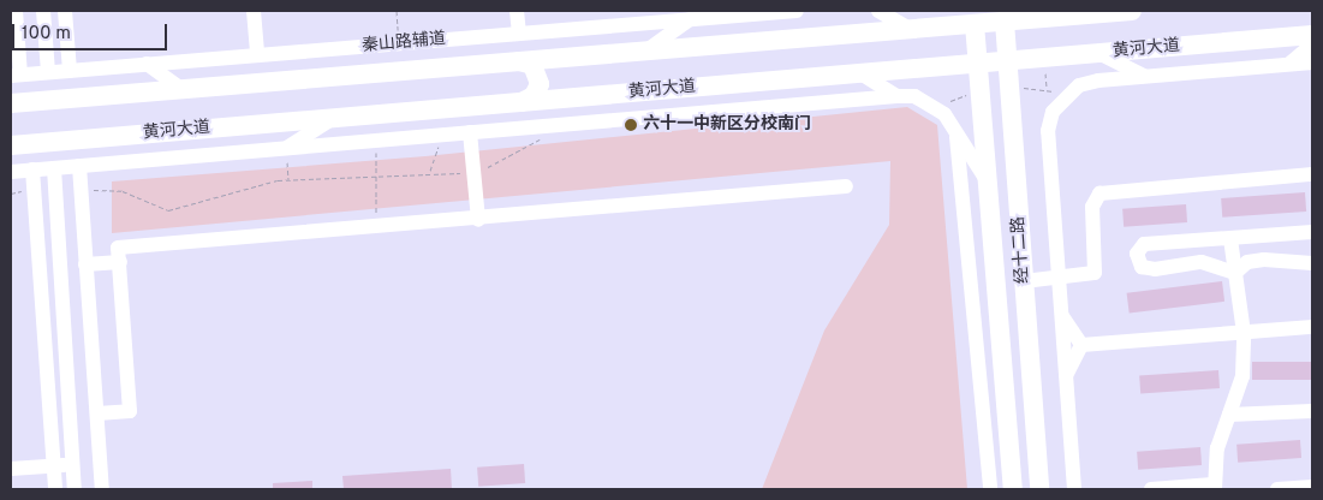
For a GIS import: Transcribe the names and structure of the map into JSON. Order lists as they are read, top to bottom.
{
  "streets": {
    "main road": ["黄河大道", "经十二路"],
    "street": ["秦山路辅道"]
  },
  "crossings": [
    ["黄河大道", "经十二路"]
  ],
  "places": ["六十一中新区分校南门"],
  "scale_bar": "100 m"
}
